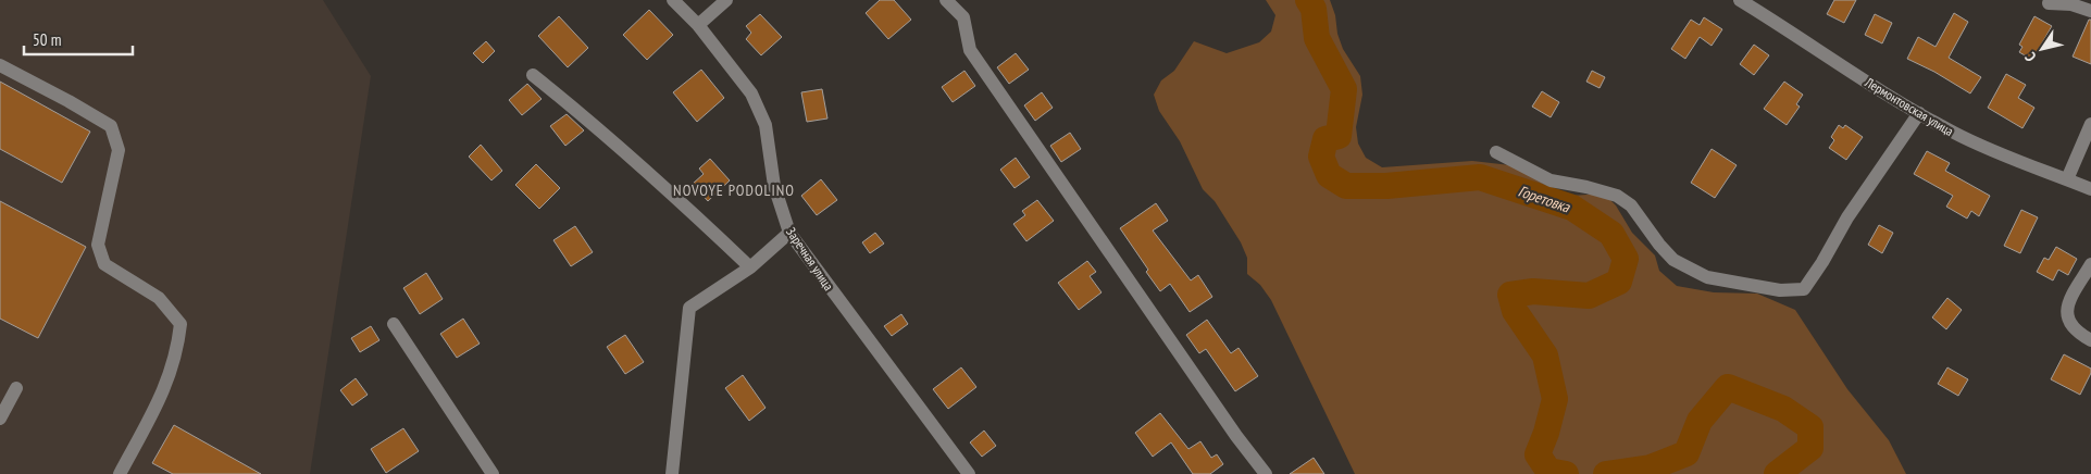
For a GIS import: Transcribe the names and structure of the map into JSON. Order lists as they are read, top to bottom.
{
  "streets": {
    "street": ["Лермонтовская улица", "Заречная улица"]
  },
  "districts": ["NOVOYE PODOLINO"],
  "water": ["Горетовка"],
  "scale_bar": "50 m",
  "north": "bottom left"
}
